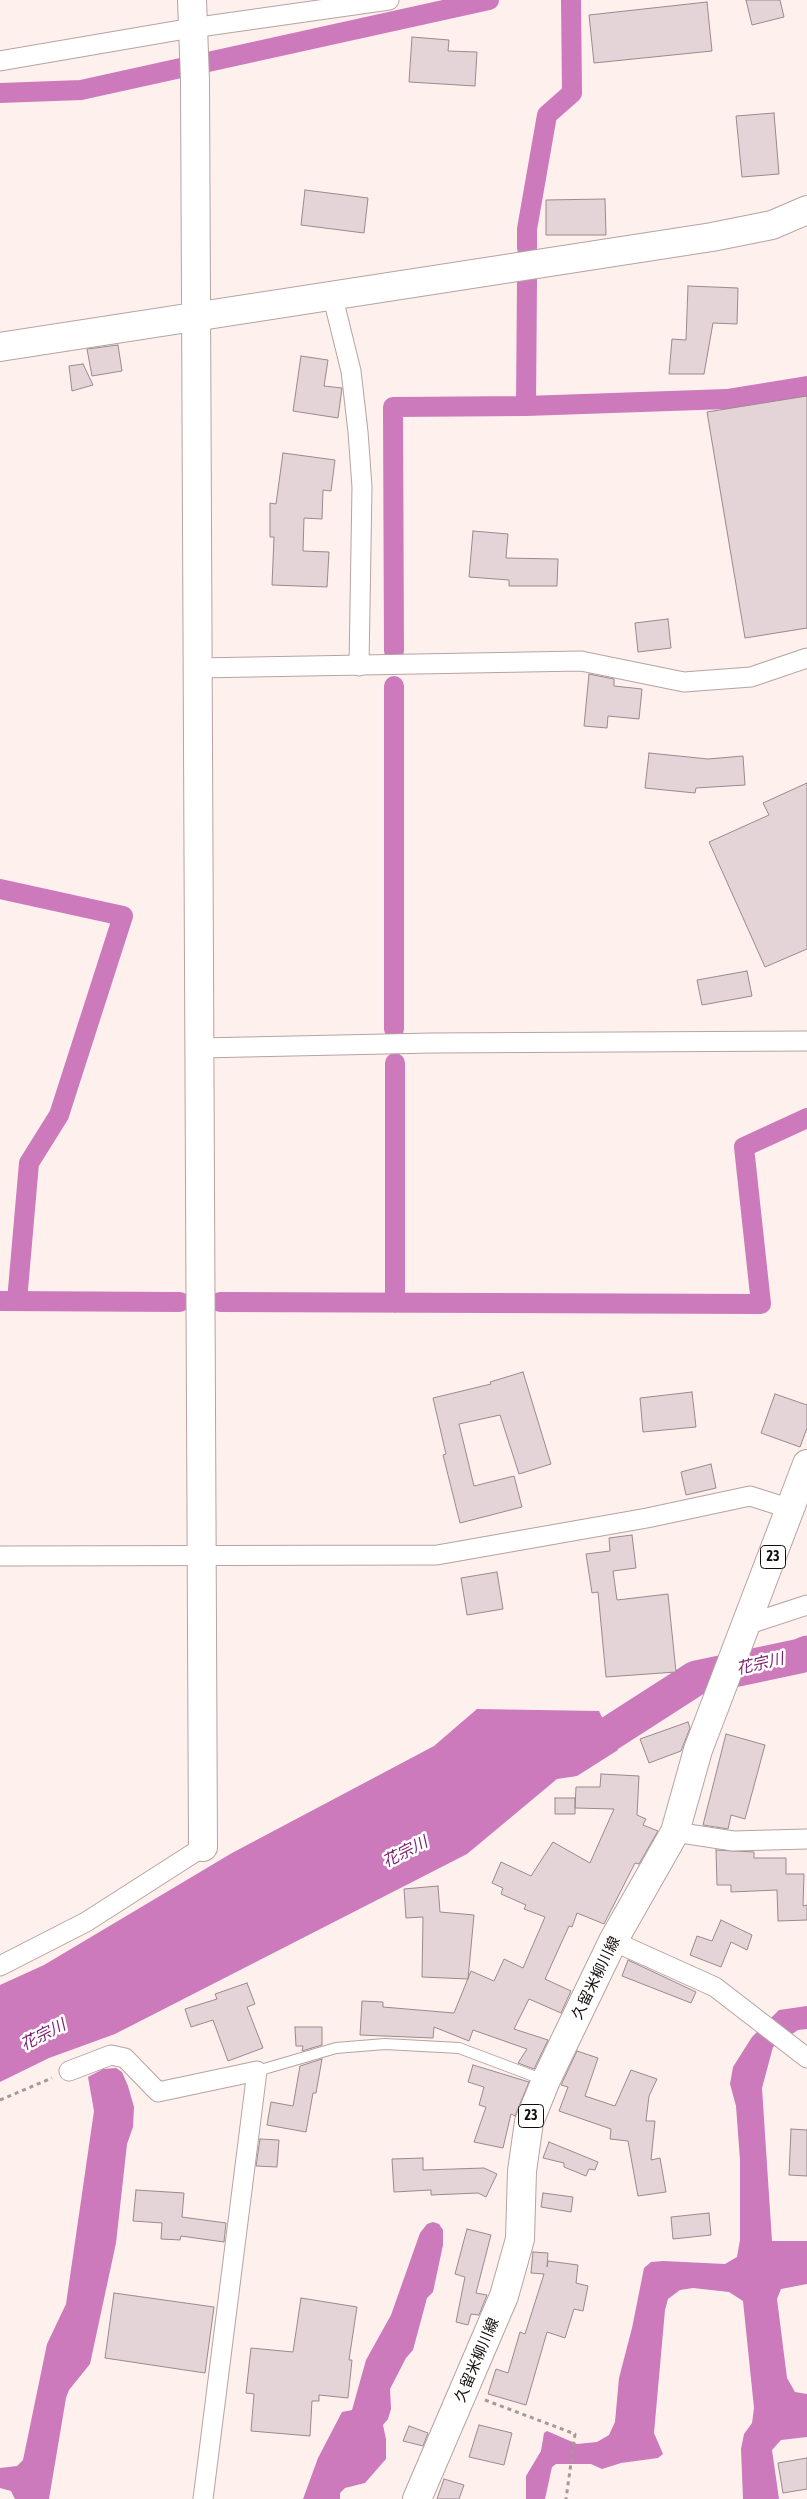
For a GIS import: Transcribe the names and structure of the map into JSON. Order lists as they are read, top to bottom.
{
  "streets": {
    "street": ["23", "久留米柳川線"]
  },
  "water": ["花宗川"]
}
